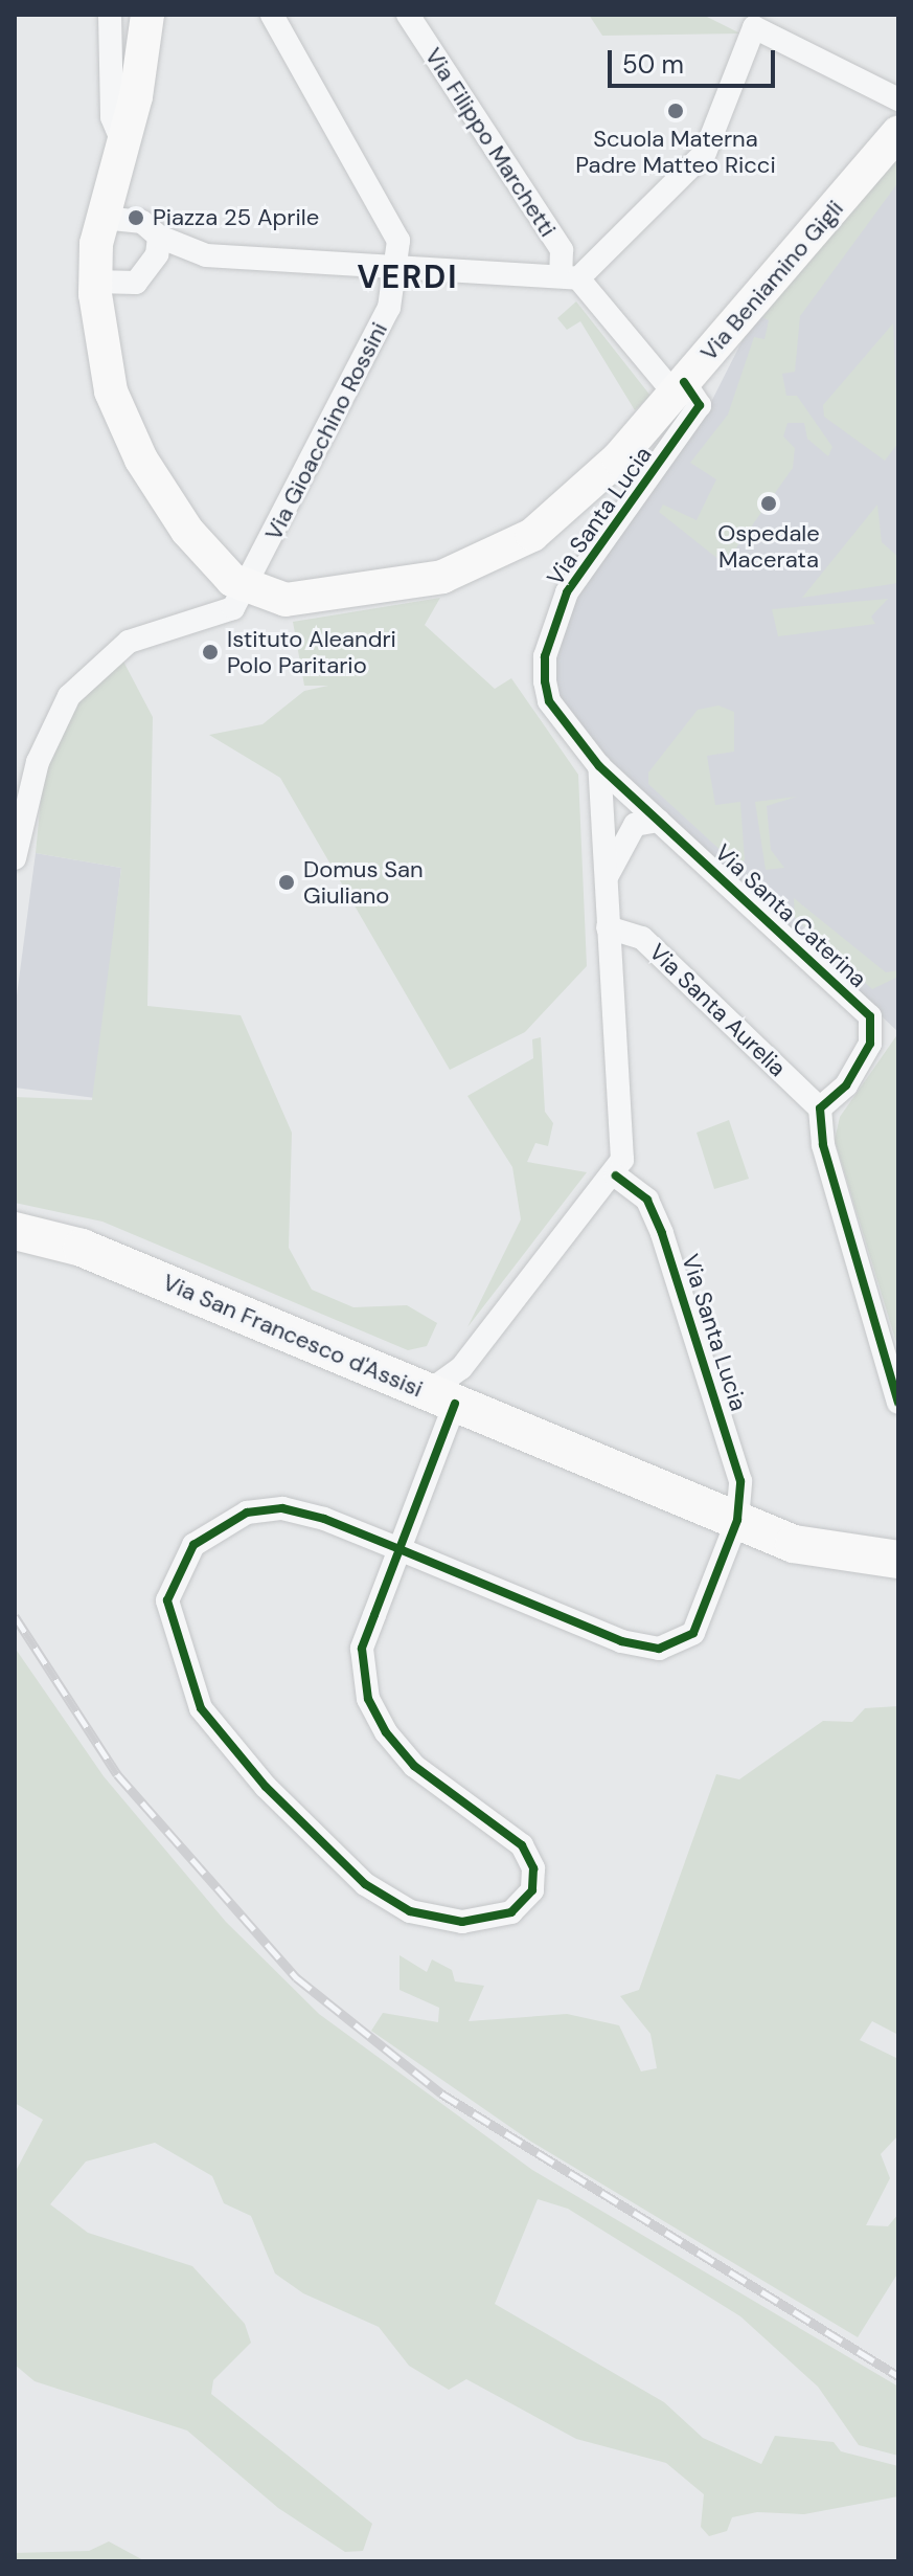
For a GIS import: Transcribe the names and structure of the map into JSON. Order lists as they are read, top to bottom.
{
  "streets": {
    "main road": ["Via Beniamino Gigli", "Via San Francesco d'Assisi"],
    "street": [
      "Via Filippo Marchetti",
      "Via Gioacchino Rossini",
      "Via Santa Lucia",
      "Via Santa Caterina",
      "Via Santa Aurelia"
    ]
  },
  "crossings": [
    ["Via Beniamino Gigli", "Via Gioacchino Rossini"],
    ["Via Beniamino Gigli", "Via Santa Lucia"],
    ["Via Santa Lucia", "Via Santa Caterina"],
    ["Via Santa Lucia", "Via San Francesco d'Assisi"],
    ["Via Santa Caterina", "Via Santa Aurelia"]
  ],
  "districts": ["VERDI"],
  "places": [
    "Scuola Materna Padre Matteo Ricci",
    "Piazza 25 Aprile",
    "Ospedale Macerata",
    "Istituto Aleandri Polo Paritario",
    "Domus San Giuliano"
  ],
  "scale_bar": "50 m"
}
